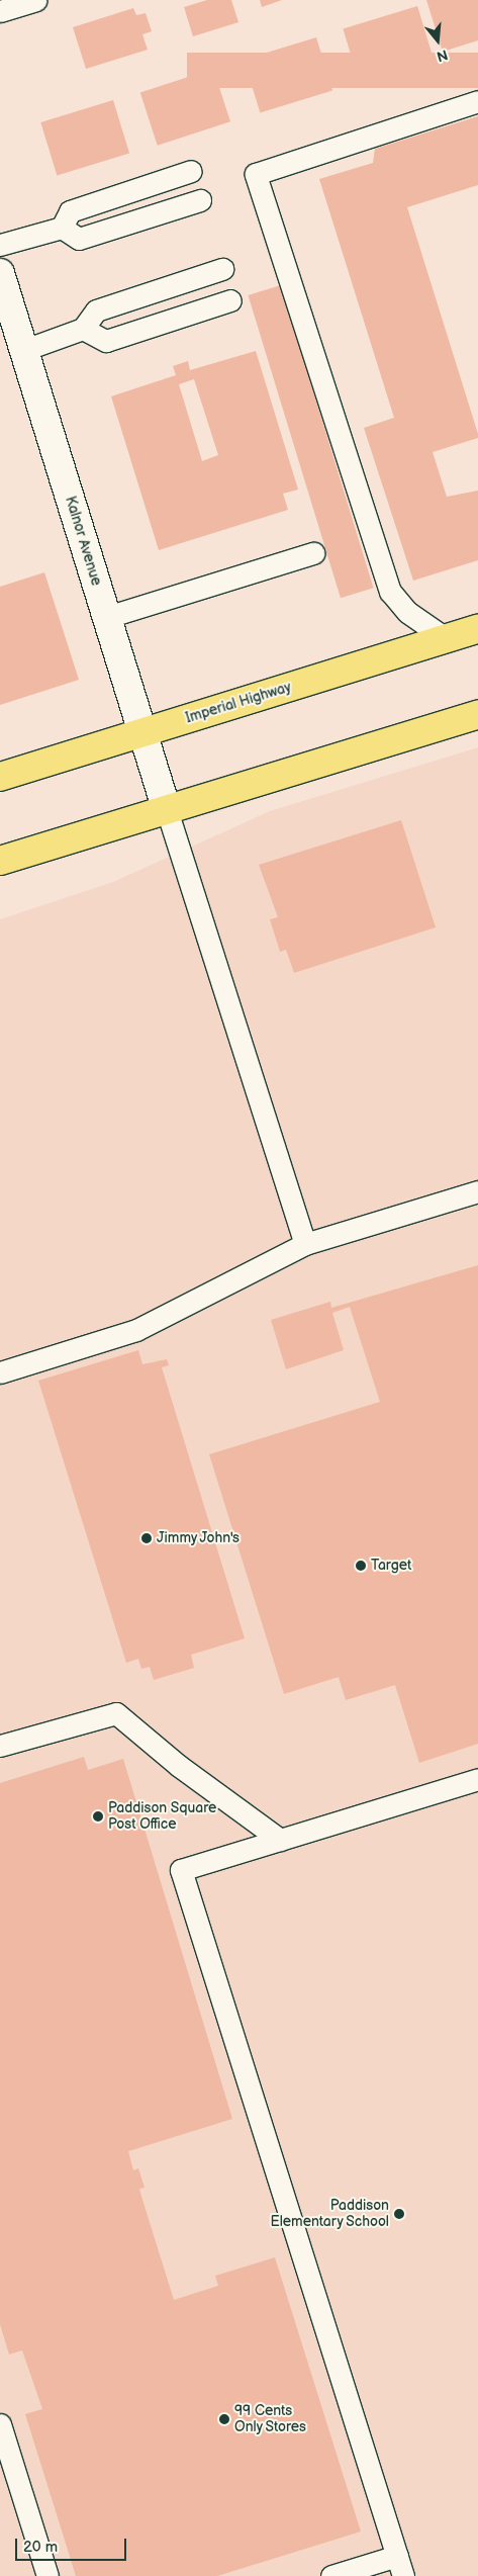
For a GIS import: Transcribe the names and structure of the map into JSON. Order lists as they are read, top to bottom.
{
  "streets": {
    "main road": ["Imperial Highway"],
    "street": ["Kalnor Avenue"]
  },
  "crossings": [
    ["Kalnor Avenue", "Imperial Highway"]
  ],
  "places": [
    "Jimmy John's",
    "Target",
    "Paddison Square Post Office",
    "Paddison Elementary School",
    "99 Cents Only Stores"
  ],
  "scale_bar": "20 m",
  "north": "bottom"
}
